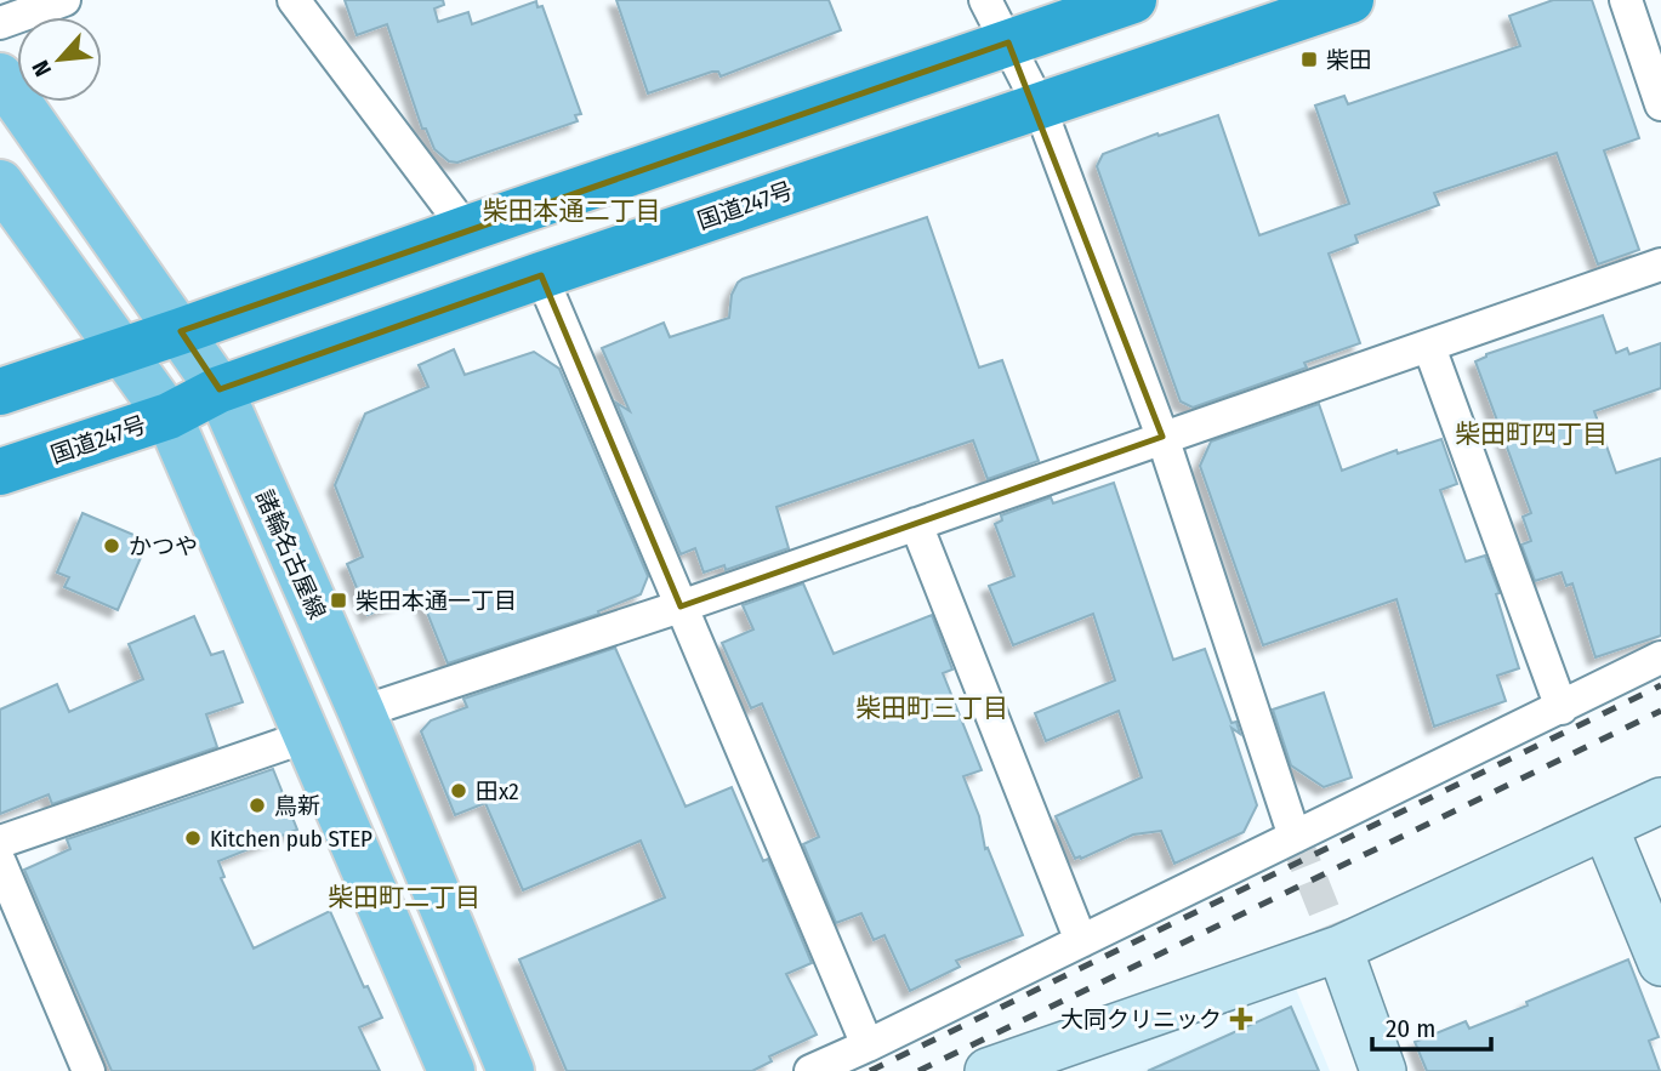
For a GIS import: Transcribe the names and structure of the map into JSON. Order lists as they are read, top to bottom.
{
  "streets": {
    "highway": ["国道247号"],
    "main road": ["諸輪名古屋線"]
  },
  "crossings": [
    ["国道247号", "諸輪名古屋線"]
  ],
  "districts": [
    "柴田本通二丁目",
    "柴田町四丁目",
    "柴田町三丁目",
    "柴田町二丁目"
  ],
  "places": {
    "transit": ["柴田", "柴田本通一丁目"],
    "other": [
      "かつや",
      "田x2",
      "鳥新",
      "Kitchen pub STEP"
    ],
    "health": ["大同クリニック"]
  },
  "scale_bar": "20 m",
  "north": "bottom left"
}
